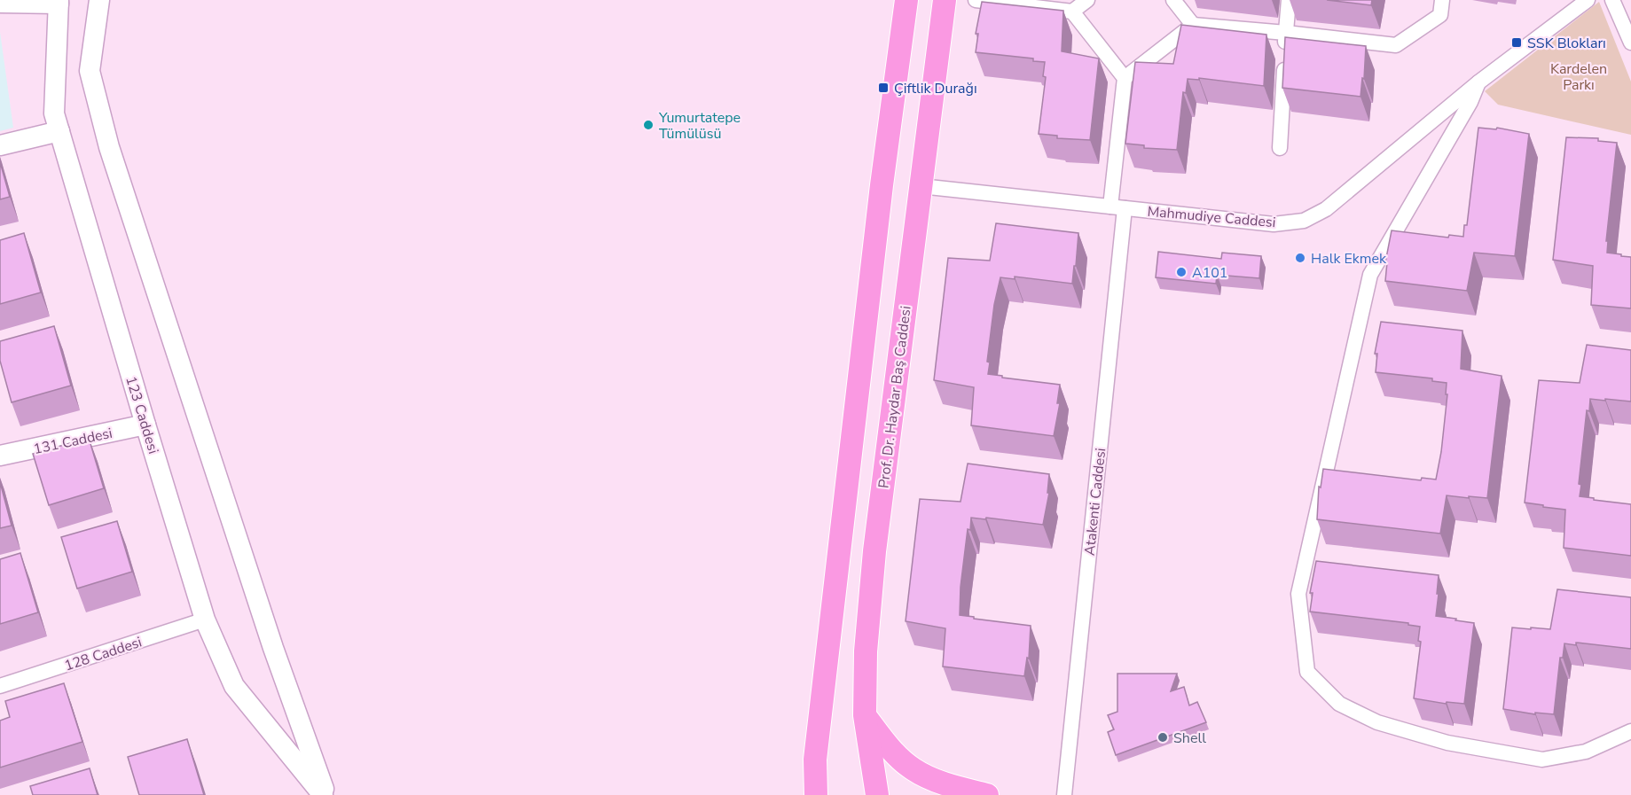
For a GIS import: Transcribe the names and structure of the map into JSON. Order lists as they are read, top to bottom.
{
  "streets": {
    "main road": ["Prof. Dr. Haydar Baş Caddesi", "123 Caddesi", "131 Caddesi"],
    "street": ["Mahmudiye Caddesi", "Atakenti Caddesi", "128 Caddesi"]
  },
  "crossings": [
    ["Mahmudiye Caddesi", "Prof. Dr. Haydar Baş Caddesi"],
    ["Mahmudiye Caddesi", "Atakenti Caddesi"],
    ["123 Caddesi", "131 Caddesi"],
    ["123 Caddesi", "128 Caddesi"]
  ],
  "parks": ["Kardelen Parkı"],
  "places": {
    "transit": ["SSK Blokları", "Çiftlik Durağı"],
    "other": [
      "Yumurtatepe Tümülüsü",
      "Halk Ekmek",
      "A101",
      "Shell"
    ]
  }
}
